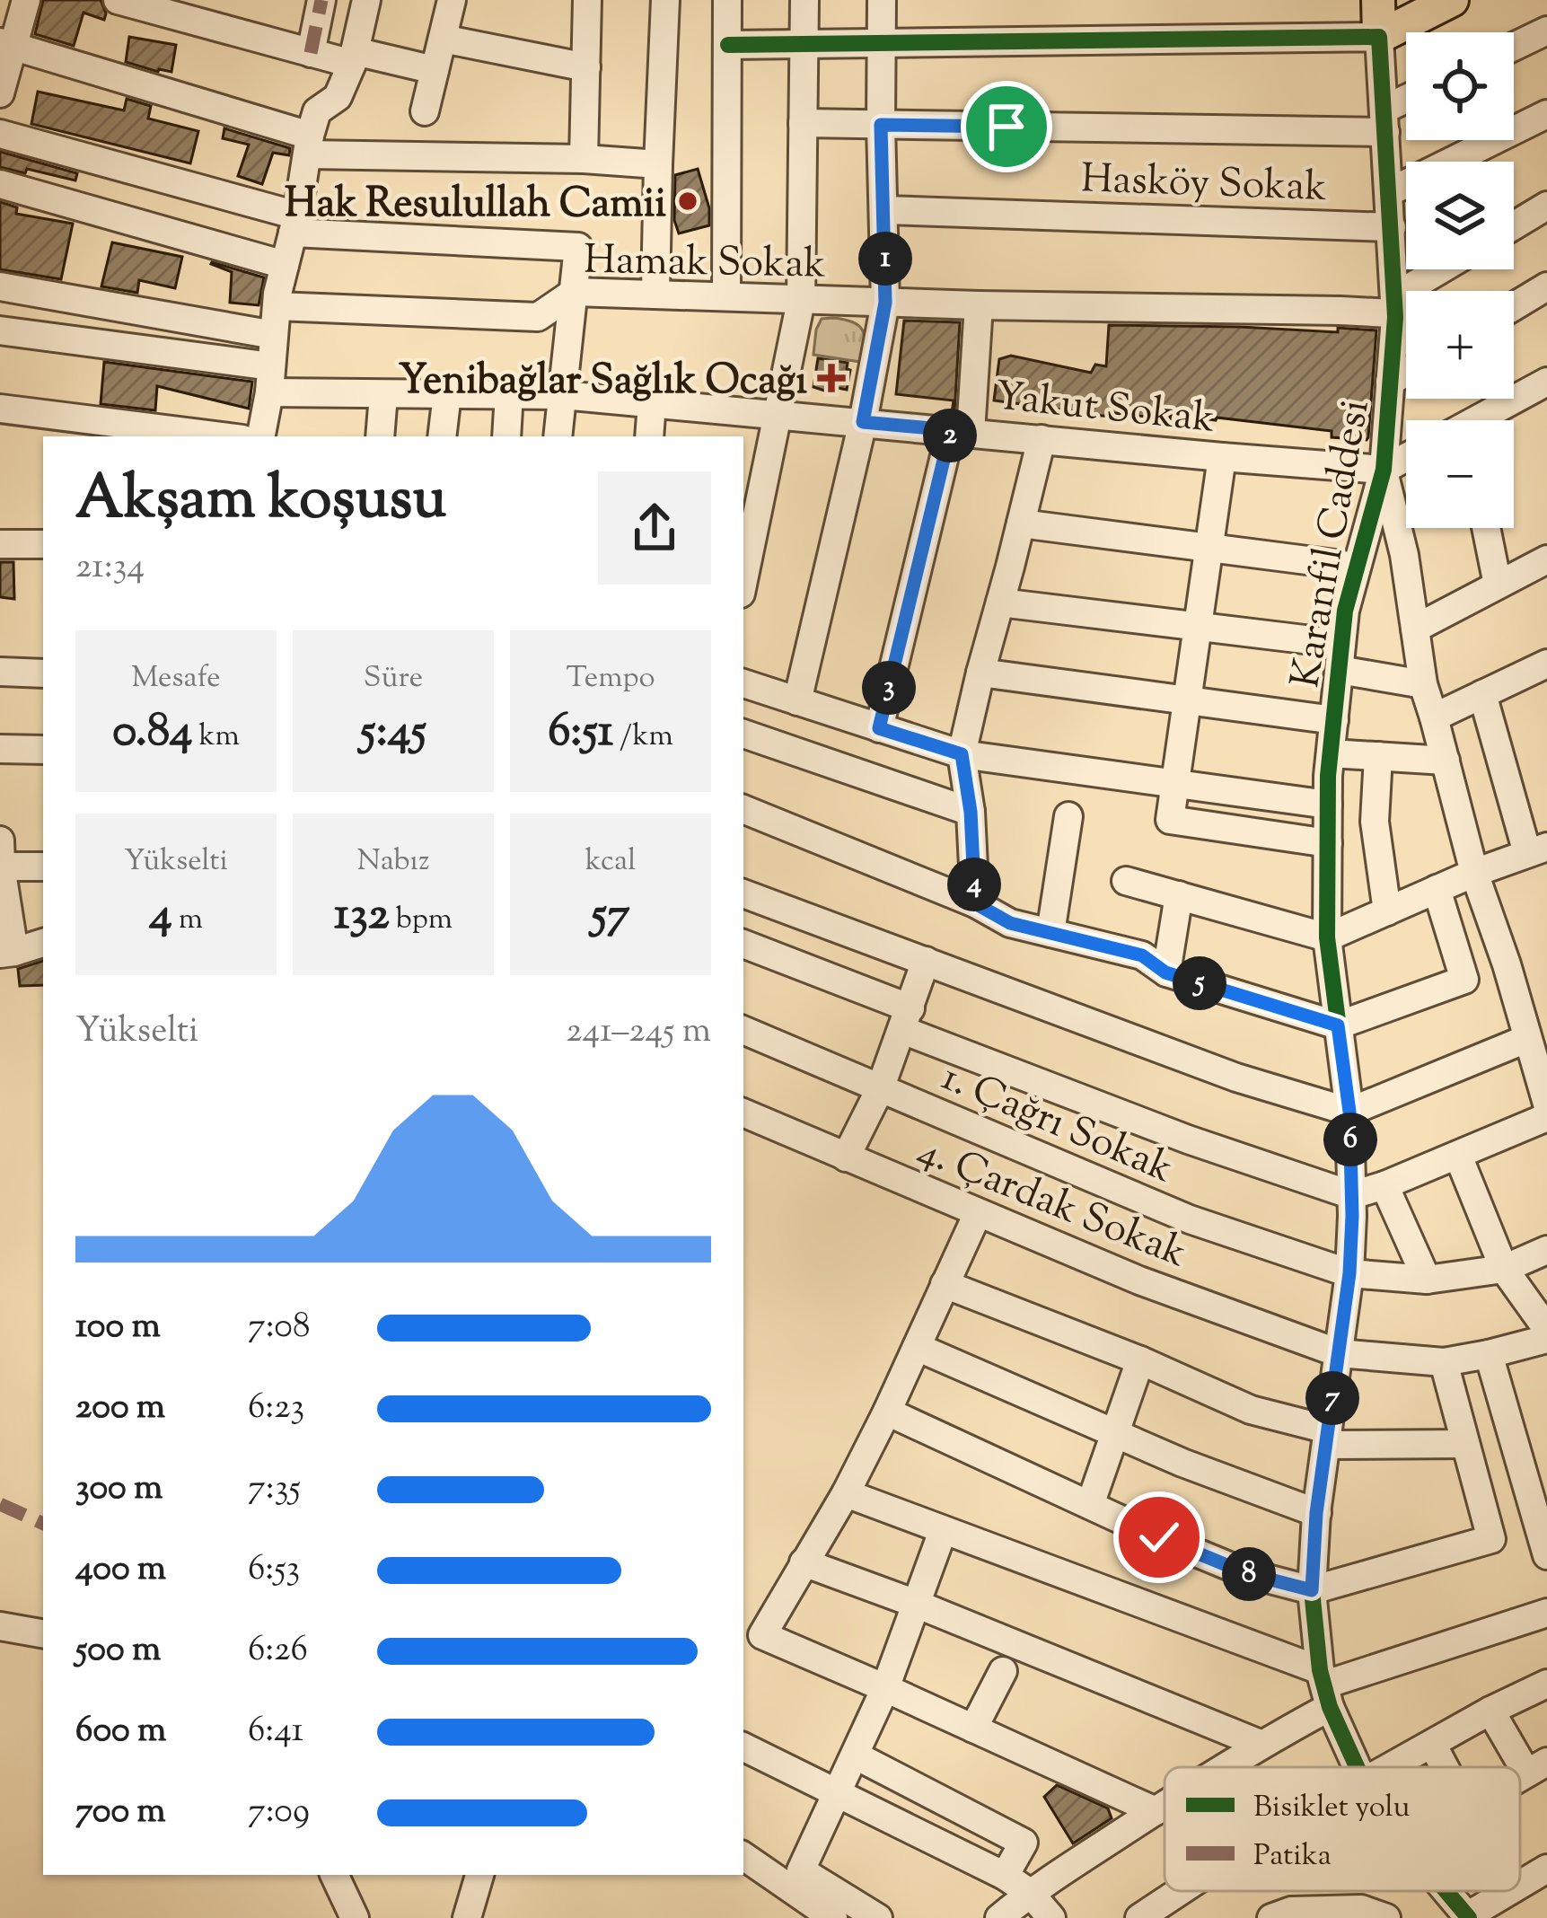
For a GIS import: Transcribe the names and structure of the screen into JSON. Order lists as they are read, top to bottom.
{
  "streets": {
    "main road": ["Karanfil Caddesi"],
    "street": [
      "Hasköy Sokak",
      "Hamak Sokak",
      "Yakut Sokak",
      "1. Çağrı Sokak",
      "4. Çardak Sokak"
    ]
  },
  "crossings": [
    ["Hasköy Sokak", "Karanfil Caddesi"],
    ["Hamak Sokak", "Karanfil Caddesi"],
    ["Yakut Sokak", "Karanfil Caddesi"],
    ["Karanfil Caddesi", "1. Çağrı Sokak"],
    ["Karanfil Caddesi", "4. Çardak Sokak"]
  ],
  "places": {
    "other": ["Hak Resulullah Camii"],
    "health": ["Yenibağlar Sağlık Ocağı"]
  },
  "legend": ["Bisiklet yolu", "Patika"],
  "page": {
    "map_buttons": ["+", "−"],
    "pins": [
      "1",
      "2",
      "3",
      "4",
      "5",
      "6",
      "7",
      "8"
    ],
    "heading": ["Akşam koşusu", "21:34"],
    "stats": [
      ["Mesafe", "0.84 km"],
      ["Süre", "5:45"],
      ["Tempo", "6:51 /km"],
      ["Yükselti", "4 m"],
      ["Nabız", "132 bpm"],
      ["kcal", "57"]
    ],
    "chart": ["Yükselti", "241–245 m"],
    "list": [
      {
        "name": "100 m",
        "note": "7:08"
      },
      {
        "name": "200 m",
        "note": "6:23"
      },
      {
        "name": "300 m",
        "note": "7:35"
      },
      {
        "name": "400 m",
        "note": "6:53"
      },
      {
        "name": "500 m",
        "note": "6:26"
      },
      {
        "name": "600 m",
        "note": "6:41"
      },
      {
        "name": "700 m",
        "note": "7:09"
      }
    ]
  }
}
